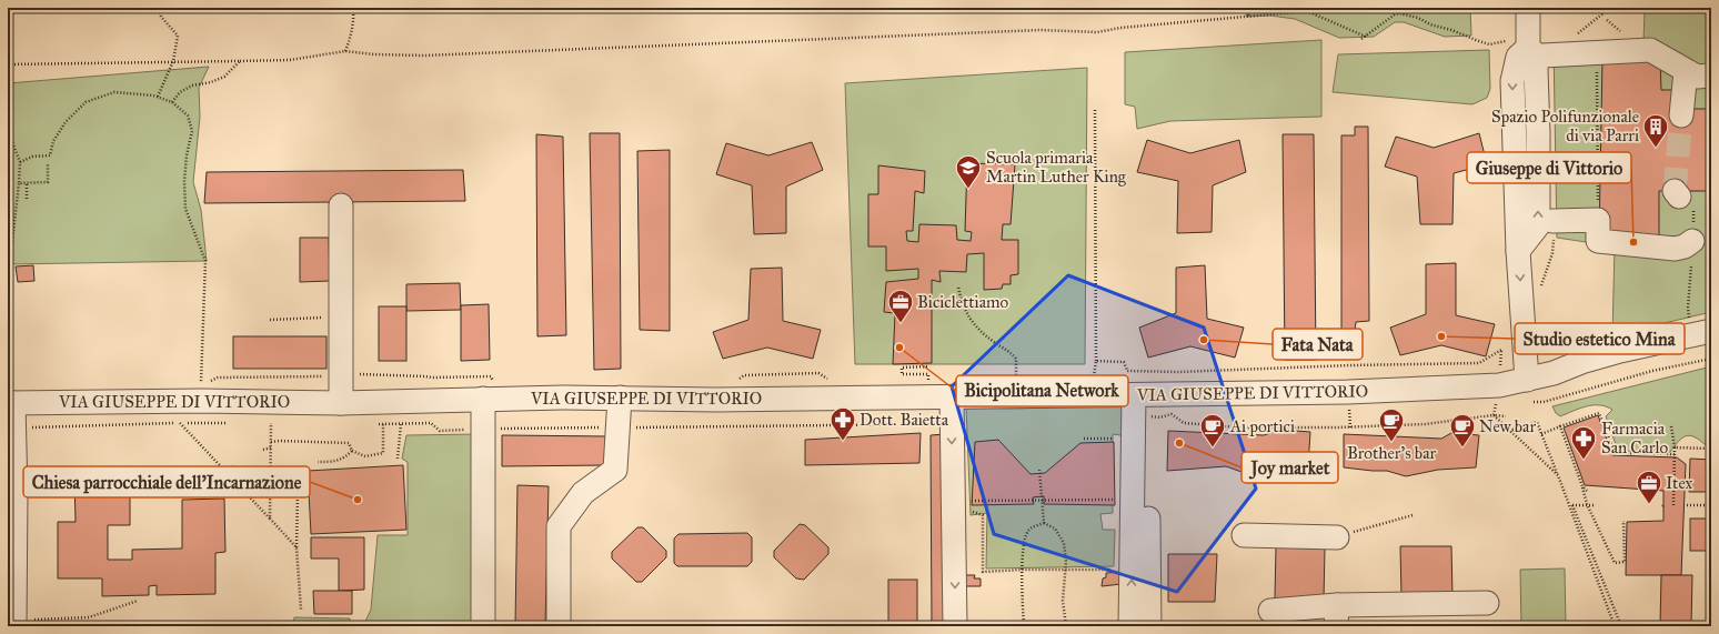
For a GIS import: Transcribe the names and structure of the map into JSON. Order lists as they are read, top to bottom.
{
  "streets": {
    "street": ["VIA GIUSEPPE DI VITTORIO"]
  },
  "places": {
    "building": ["Spazio Polifunzionale di via Parri"],
    "school or university": ["Scuola primaria Martin Luther King"],
    "other": [
      "Giuseppe di Vittorio",
      "Studio estetico Mina",
      "Fata Nata",
      "Bicipolitana Network",
      "Joy market",
      "Chiesa parrocchiale dell'Incarnazione"
    ],
    "office": ["Biciclettiamo", "Itex"],
    "pharmacy": ["Dott. Baietta", "Farmacia San Carlo"],
    "cafe": ["Brother's bar", "Ai portici", "New bar"]
  }
}
